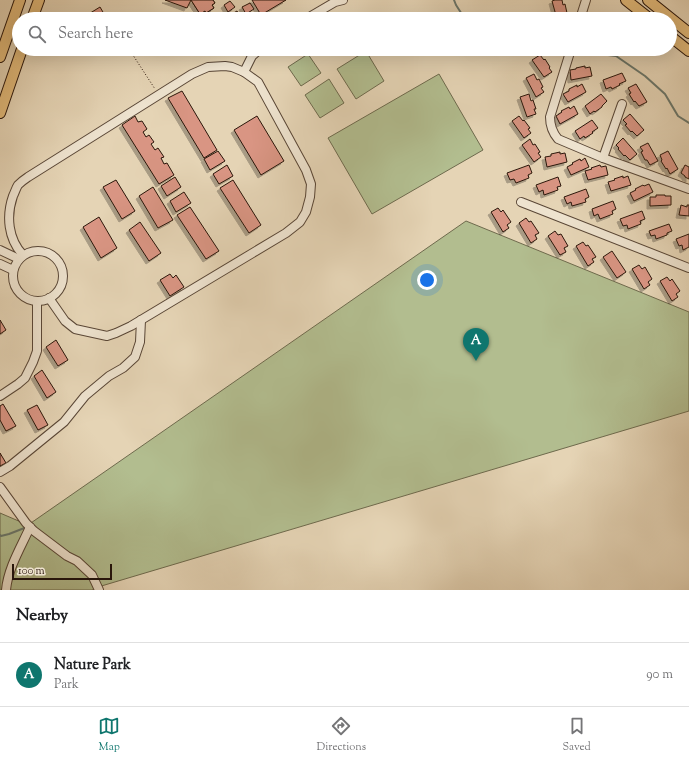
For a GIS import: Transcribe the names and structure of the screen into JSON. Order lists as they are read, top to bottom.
{
  "scale_bar": "100 m",
  "page": {
    "search": "Search here",
    "pins": "A",
    "scale": "100 m",
    "heading": "Nearby",
    "list": [
      {
        "mark": "A",
        "name": "Nature Park",
        "note": "Park",
        "value": "90 m"
      }
    ],
    "nav": ["Map", "Directions", "Saved"]
  }
}
